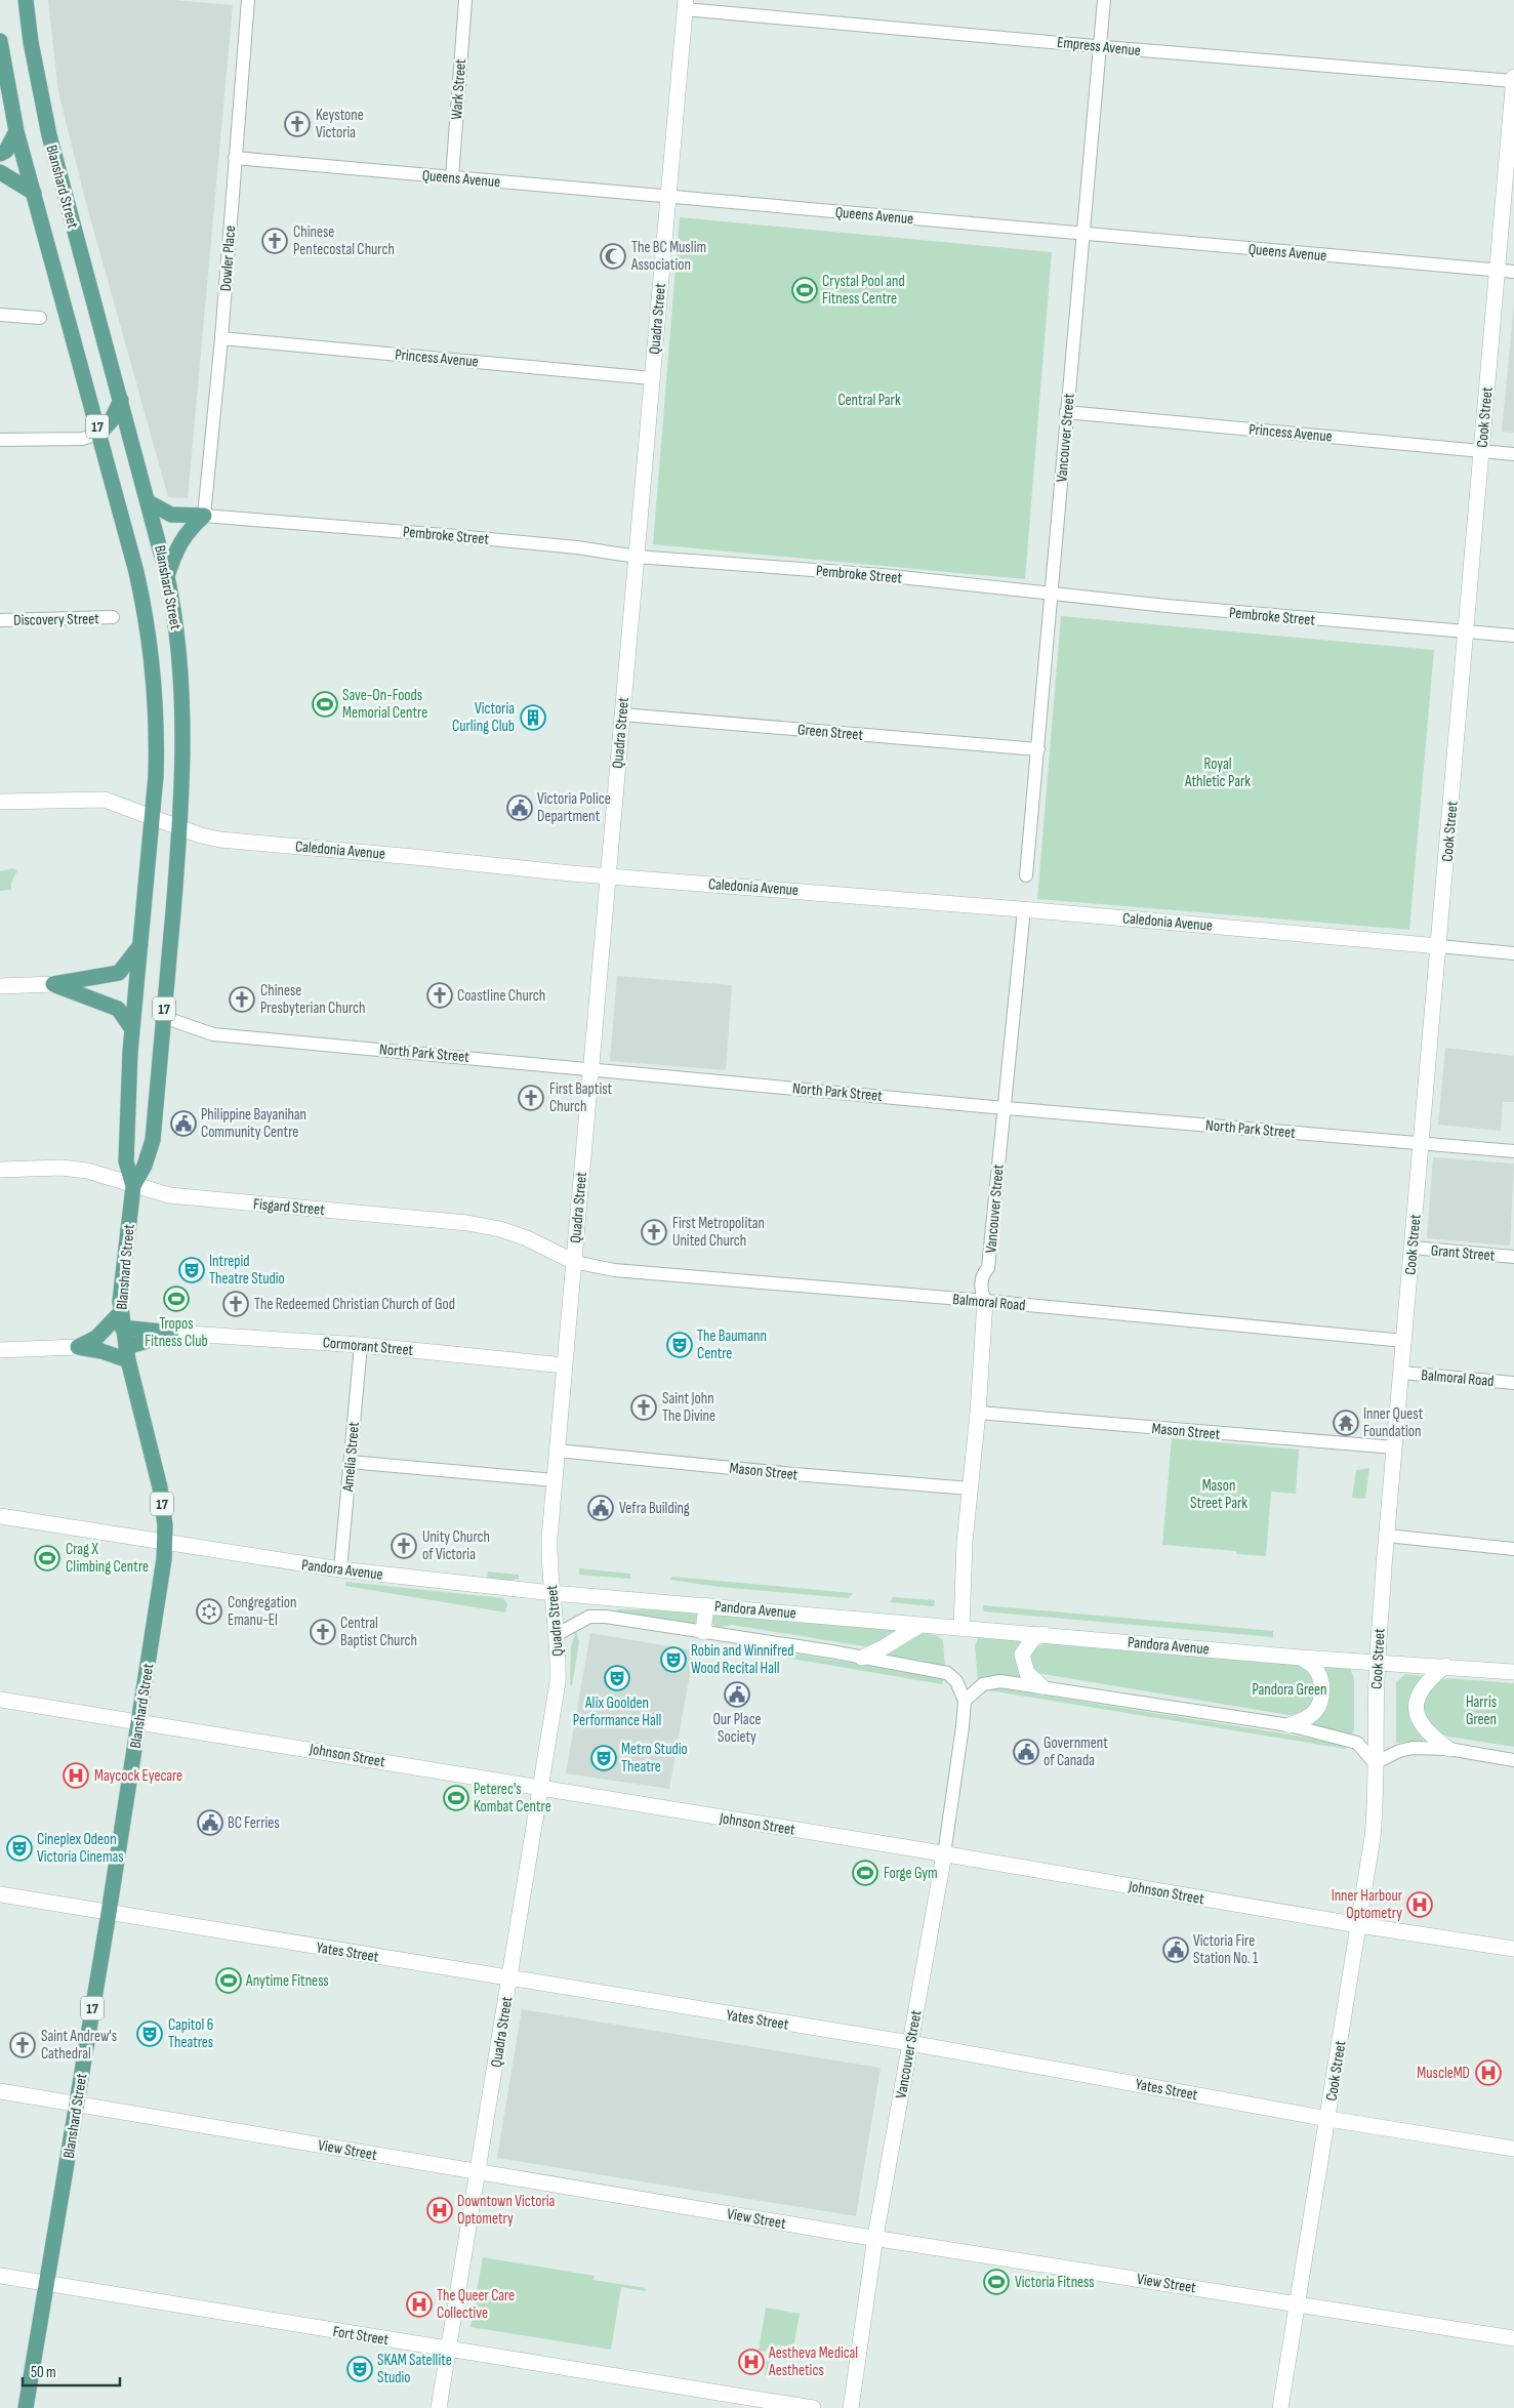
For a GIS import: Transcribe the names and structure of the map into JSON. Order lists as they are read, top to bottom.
{
  "streets": {
    "main road": [
      "Blanshard Street",
      "Quadra Street",
      "Cook Street",
      "17",
      "Vancouver Street",
      "Caledonia Avenue",
      "Fisgard Street",
      "Cormorant Street",
      "Pandora Avenue",
      "Johnson Street",
      "Yates Street",
      "View Street",
      "Fort Street"
    ],
    "street": [
      "Empress Avenue",
      "Wark Street",
      "Queens Avenue",
      "Dowler Place",
      "Princess Avenue",
      "Pembroke Street",
      "Discovery Street",
      "Green Street",
      "North Park Street",
      "Grant Street",
      "Balmoral Road",
      "Mason Street",
      "Amelia Street"
    ]
  },
  "crossings": [
    ["Empress Avenue", "Quadra Street"],
    ["Empress Avenue", "Cook Street"],
    ["Empress Avenue", "Vancouver Street"],
    ["Wark Street", "Queens Avenue"],
    ["Queens Avenue", "Dowler Place"],
    ["Queens Avenue", "Quadra Street"],
    ["Queens Avenue", "Cook Street"],
    ["Queens Avenue", "Vancouver Street"],
    ["Blanshard Street", "Caledonia Avenue"],
    ["Blanshard Street", "North Park Street"],
    ["Blanshard Street", "Fisgard Street"],
    ["Blanshard Street", "Pandora Avenue"],
    ["Blanshard Street", "Johnson Street"],
    ["Blanshard Street", "Yates Street"],
    ["Blanshard Street", "View Street"],
    ["Blanshard Street", "Fort Street"],
    ["Dowler Place", "Princess Avenue"],
    ["Dowler Place", "Pembroke Street"],
    ["Quadra Street", "Princess Avenue"],
    ["Quadra Street", "Pembroke Street"],
    ["Quadra Street", "Green Street"],
    ["Quadra Street", "Caledonia Avenue"],
    ["Quadra Street", "North Park Street"],
    ["Quadra Street", "Fisgard Street"],
    ["Quadra Street", "Balmoral Road"],
    ["Quadra Street", "Cormorant Street"],
    ["Quadra Street", "Mason Street"],
    ["Quadra Street", "Pandora Avenue"],
    ["Quadra Street", "Johnson Street"],
    ["Quadra Street", "Yates Street"],
    ["Quadra Street", "View Street"],
    ["Quadra Street", "Fort Street"],
    ["Princess Avenue", "Cook Street"],
    ["Princess Avenue", "Vancouver Street"],
    ["Cook Street", "Pembroke Street"],
    ["Cook Street", "Caledonia Avenue"],
    ["Cook Street", "North Park Street"],
    ["Cook Street", "Grant Street"],
    ["Cook Street", "Balmoral Road"],
    ["Cook Street", "Mason Street"],
    ["Cook Street", "Pandora Avenue"],
    ["Cook Street", "Johnson Street"],
    ["Cook Street", "Yates Street"],
    ["Cook Street", "View Street"],
    ["Vancouver Street", "Pembroke Street"],
    ["Vancouver Street", "Green Street"],
    ["Vancouver Street", "Caledonia Avenue"],
    ["Vancouver Street", "North Park Street"],
    ["Vancouver Street", "Balmoral Road"],
    ["Vancouver Street", "Mason Street"],
    ["Vancouver Street", "Pandora Avenue"],
    ["Vancouver Street", "Johnson Street"],
    ["Vancouver Street", "Yates Street"],
    ["Vancouver Street", "View Street"],
    ["Fisgard Street", "Balmoral Road"],
    ["Cormorant Street", "Amelia Street"],
    ["Amelia Street", "Pandora Avenue"]
  ],
  "parks": [
    "Central Park",
    "Royal Athletic Park",
    "Mason Street Park",
    "Pandora Green",
    "Harris Green"
  ],
  "places": {
    "church": [
      "Keystone Victoria",
      "Chinese Pentecostal Church",
      "Coastline Church",
      "Chinese Presbyterian Church",
      "First Baptist Church",
      "First Metropolitan United Church",
      "The Redeemed Christian Church of God",
      "Saint John The Divine",
      "Unity Church of Victoria",
      "Central Baptist Church",
      "Saint Andrew's Cathedral"
    ],
    "mosque": ["The BC Muslim Association"],
    "sports": [
      "Crystal Pool and Fitness Centre",
      "Save-On-Foods Memorial Centre",
      "Tropos Fitness Club",
      "Crag X Climbing Centre",
      "Peterec's Kombat Centre",
      "Forge Gym",
      "Anytime Fitness",
      "Victoria Fitness"
    ],
    "building": ["Victoria Curling Club"],
    "public building": [
      "Victoria Police Department",
      "Philippine Bayanihan Community Centre",
      "Vefra Building",
      "Our Place Society",
      "Government of Canada",
      "BC Ferries",
      "Victoria Fire Station No. 1"
    ],
    "theatre": [
      "Intrepid Theatre Studio",
      "The Baumann Centre",
      "Robin and Winnifred Wood Recital Hall",
      "Alix Goolden Performance Hall",
      "Metro Studio Theatre",
      "Cineplex Odeon Victoria Cinemas",
      "Capitol 6 Theatres",
      "SKAM Satellite Studio"
    ],
    "temple": ["Inner Quest Foundation"],
    "synagogue": ["Congregation Emanu-El"],
    "hospital": [
      "Maycock Eyecare",
      "Inner Harbour Optometry",
      "MuscleMD",
      "Downtown Victoria Optometry",
      "The Queer Care Collective",
      "Aestheva Medical Aesthetics"
    ]
  },
  "scale_bar": "50 m"
}
